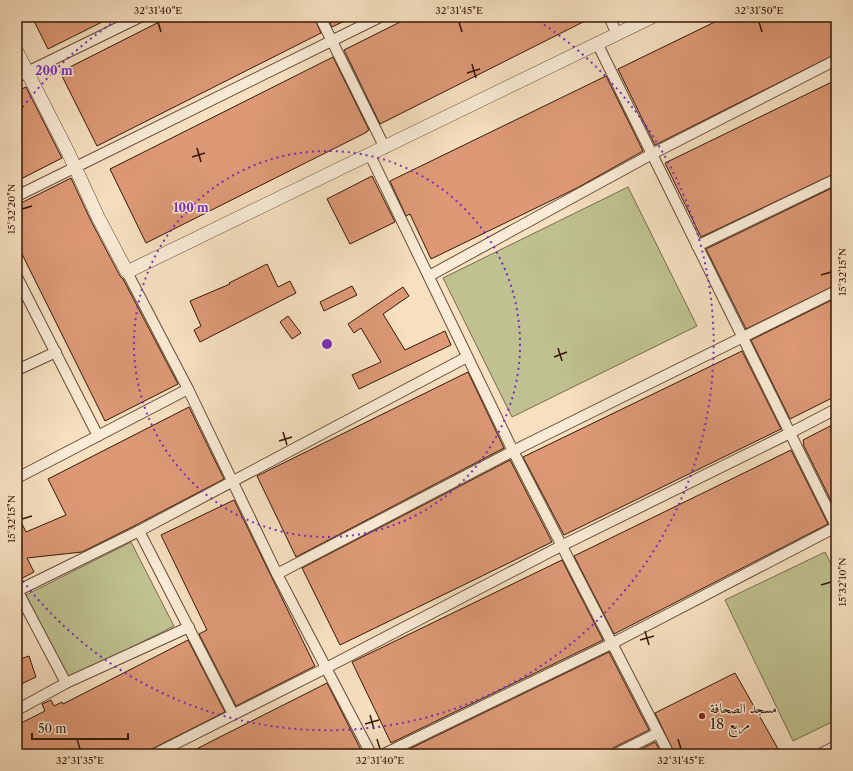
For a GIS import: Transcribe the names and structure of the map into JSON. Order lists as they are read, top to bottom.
{
  "places": ["مسجد الصحافة مربع 18"],
  "scale_bar": "50 m",
  "coordinates": [
    "32°31'40\"E",
    "32°31'45\"E",
    "32°31'50\"E",
    "15°32'20\"N",
    "15°32'15\"N",
    "15°32'10\"N",
    "32°31'35\"E"
  ],
  "rings": ["200 m", "100 m"]
}
